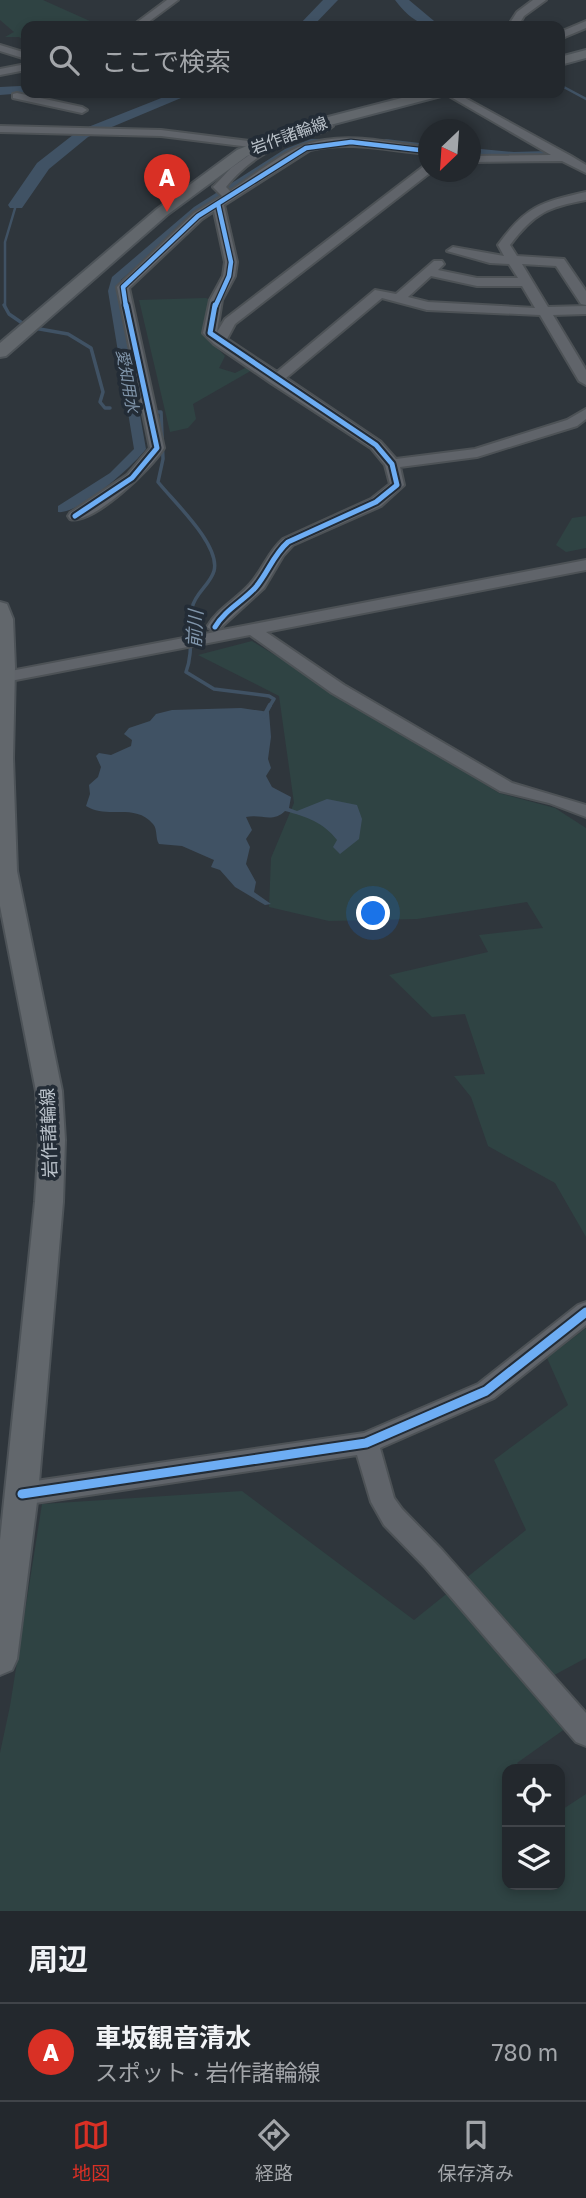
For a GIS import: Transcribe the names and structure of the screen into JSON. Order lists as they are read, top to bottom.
{
  "streets": {
    "main road": ["岩作諸輪線"]
  },
  "water": ["愛知用水", "前川"],
  "north": "bottom left",
  "page": {
    "search": "ここで検索",
    "pins": "A",
    "heading": "周辺",
    "list": [
      {
        "mark": "A",
        "name": "車坂観音清水",
        "note": "スポット · 岩作諸輪線",
        "value": "780 m"
      }
    ],
    "nav": ["地図", "経路", "保存済み"]
  }
}
